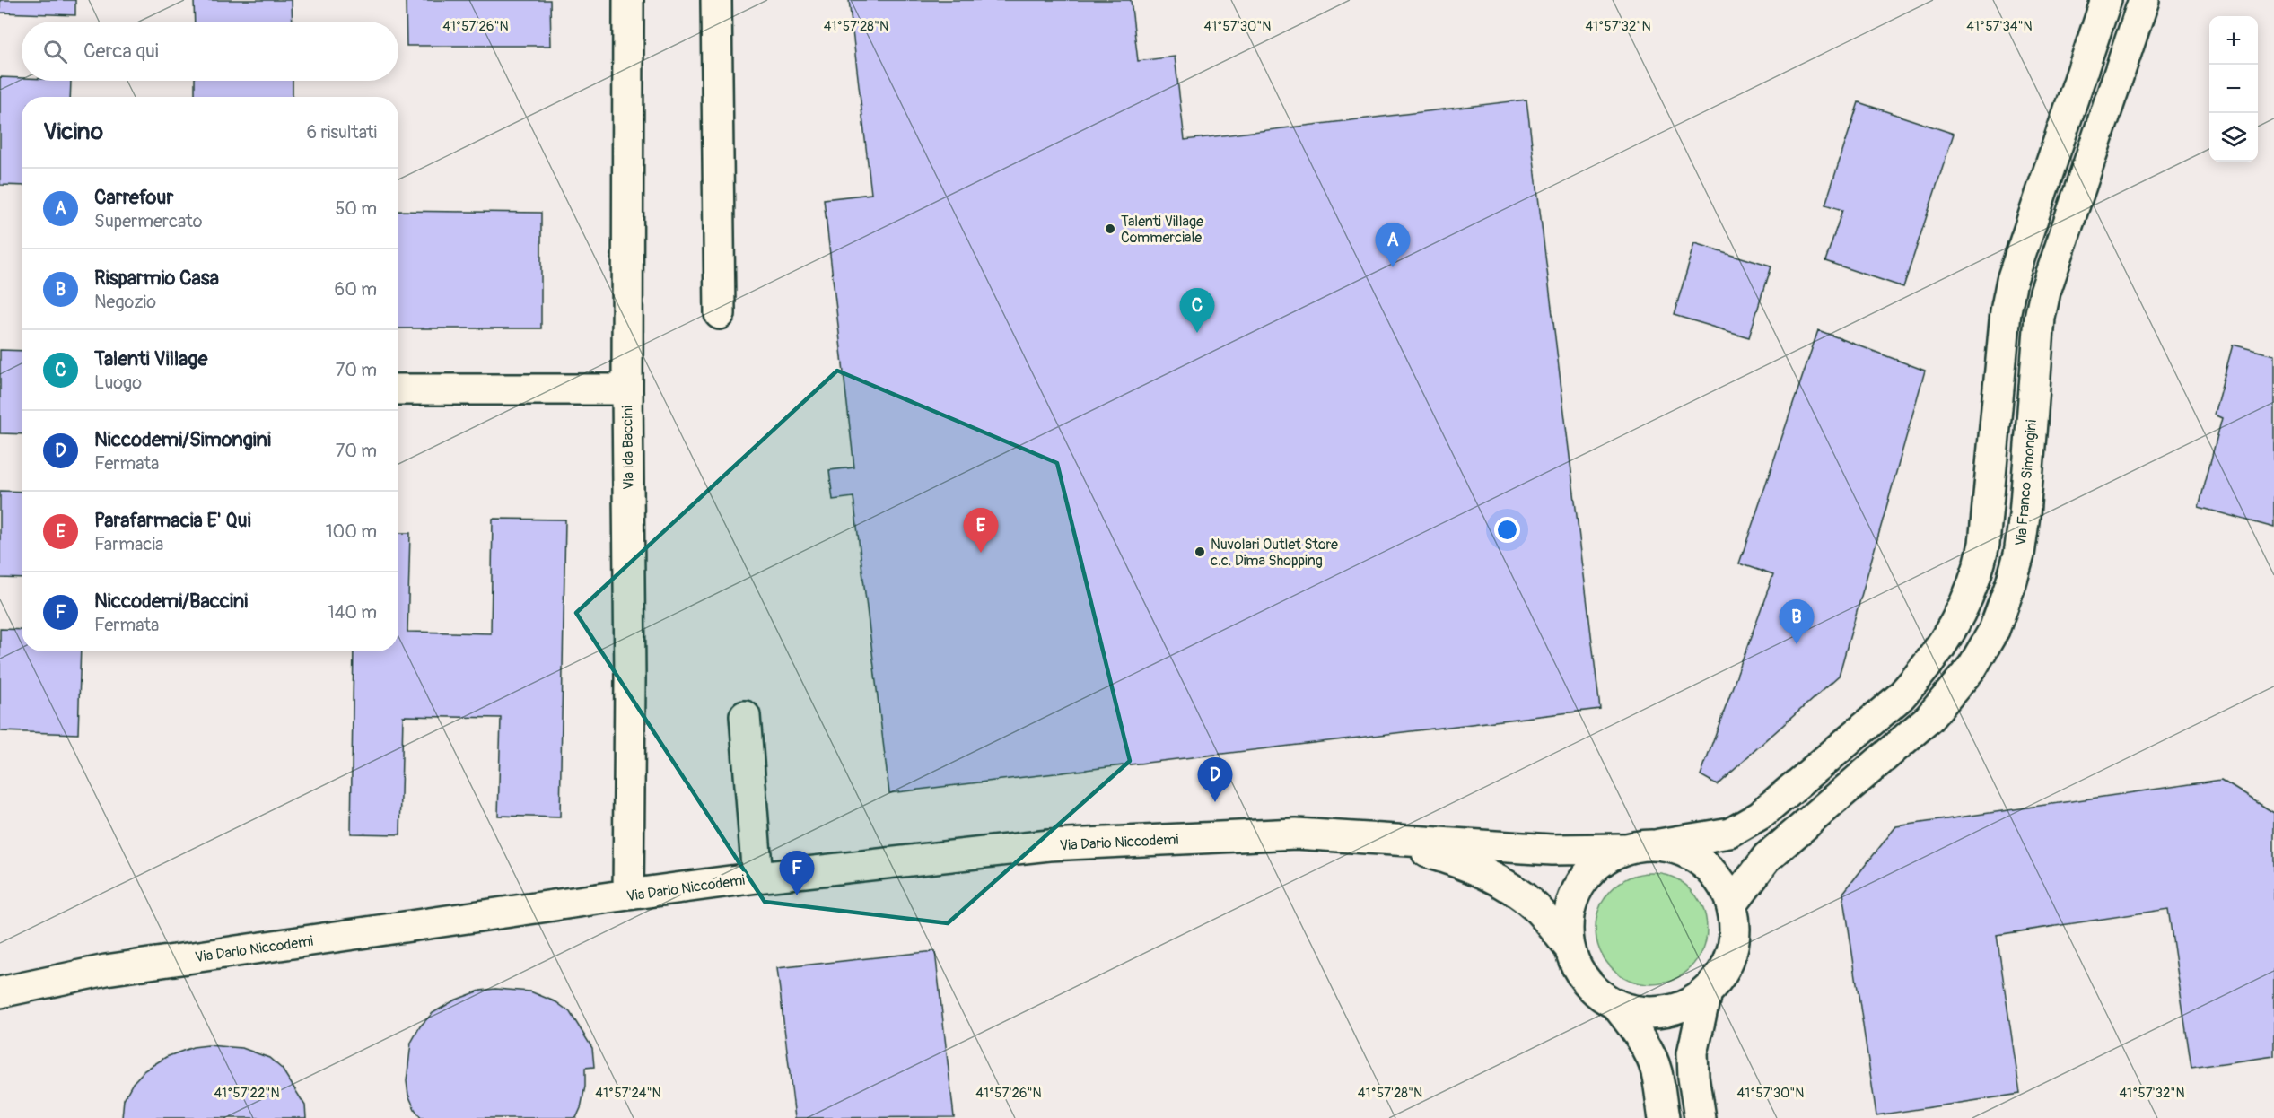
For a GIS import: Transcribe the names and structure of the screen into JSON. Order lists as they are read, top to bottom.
{
  "streets": {
    "street": ["Via Ida Baccini", "Via Franco Simongini", "Via Dario Niccodemi"]
  },
  "crossings": [
    ["Via Ida Baccini", "Via Dario Niccodemi"],
    ["Via Franco Simongini", "Via Dario Niccodemi"]
  ],
  "places": ["Talenti Village Commerciale", "Nuvolari Outlet Store c.c. Dima Shopping"],
  "page": {
    "map_buttons": ["+", "−"],
    "search": "Cerca qui",
    "heading": ["Vicino", "6 risultati"],
    "list": [
      {
        "mark": "A",
        "name": "Carrefour",
        "note": "Supermercato",
        "value": "50 m"
      },
      {
        "mark": "B",
        "name": "Risparmio Casa",
        "note": "Negozio",
        "value": "60 m"
      },
      {
        "mark": "C",
        "name": "Talenti Village",
        "note": "Luogo",
        "value": "70 m"
      },
      {
        "mark": "D",
        "name": "Niccodemi/Simongini",
        "note": "Fermata",
        "value": "70 m"
      },
      {
        "mark": "E",
        "name": "Parafarmacia E' Qui",
        "note": "Farmacia",
        "value": "100 m"
      },
      {
        "mark": "F",
        "name": "Niccodemi/Baccini",
        "note": "Fermata",
        "value": "140 m"
      }
    ],
    "pins": [
      "A",
      "C",
      "E",
      "B",
      "D",
      "F"
    ]
  },
  "coordinates": [
    "41°57'26\"N",
    "41°57'28\"N",
    "41°57'30\"N",
    "41°57'32\"N",
    "41°57'34\"N",
    "41°57'22\"N",
    "41°57'24\"N"
  ]
}
